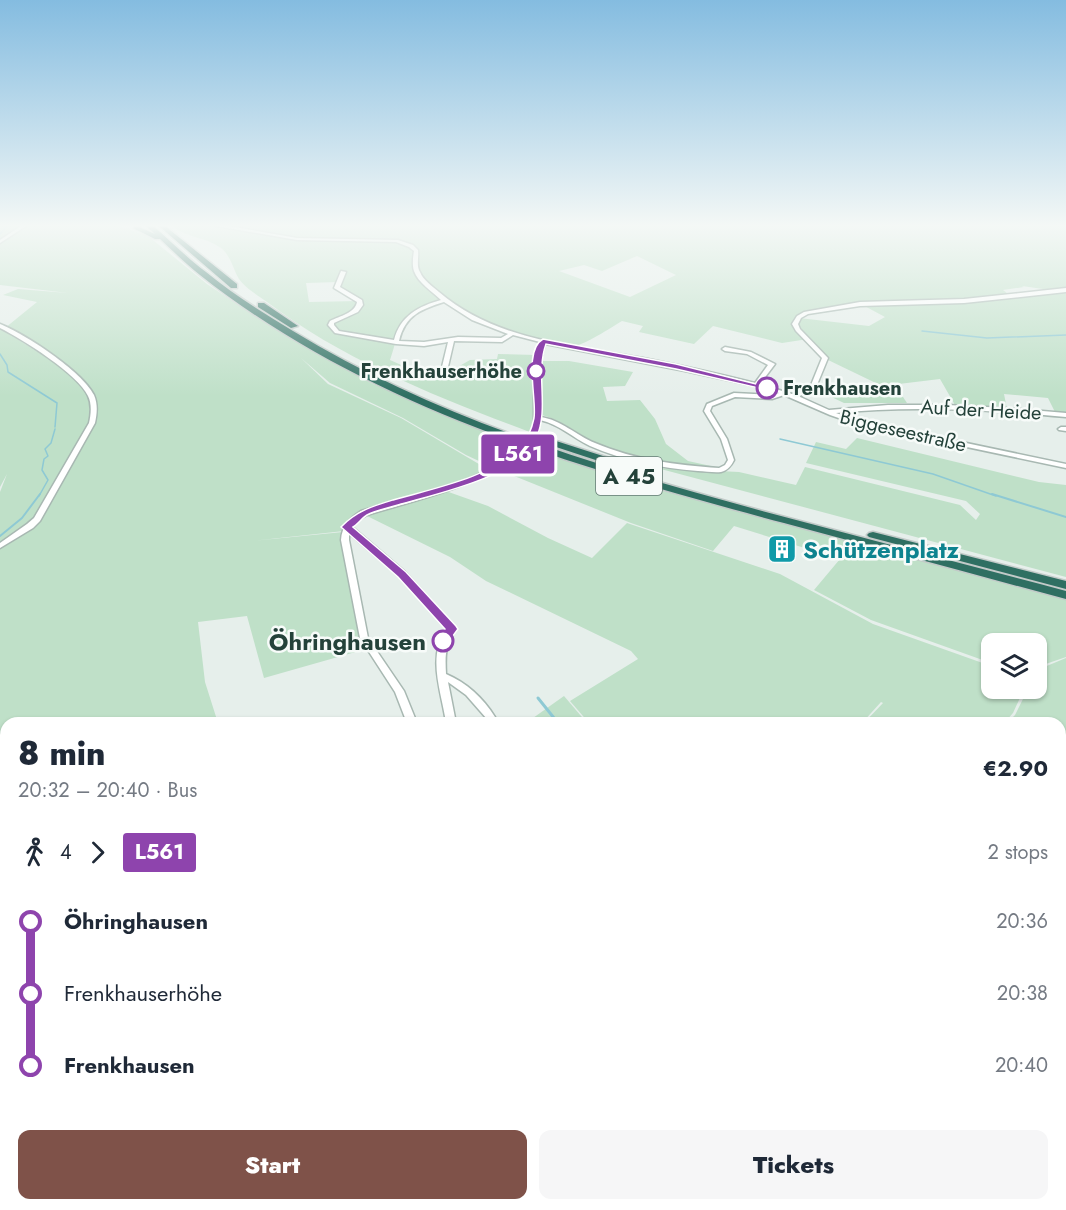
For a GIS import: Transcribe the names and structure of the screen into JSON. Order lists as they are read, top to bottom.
{
  "streets": {
    "highway": ["A 45"],
    "street": ["Auf der Heide", "Biggeseestraße"]
  },
  "crossings": [
    ["Auf der Heide", "Biggeseestraße"]
  ],
  "places": {
    "other": ["Frenkhauserhöhe", "Frenkhausen", "Öhringhausen"],
    "building": ["Schützenplatz"]
  },
  "lines": ["bus line L561"],
  "page": {
    "on_map": "L561",
    "heading": ["8 min", "20:32 – 20:40 · Bus", "€2.90"],
    "legs": ["4", "L561", "2 stops"],
    "list": [
      {
        "name": "Öhringhausen",
        "value": "20:36"
      },
      {
        "name": "Frenkhauserhöhe",
        "value": "20:38"
      },
      {
        "name": "Frenkhausen",
        "value": "20:40"
      }
    ],
    "buttons": ["Start", "Tickets"]
  }
}
